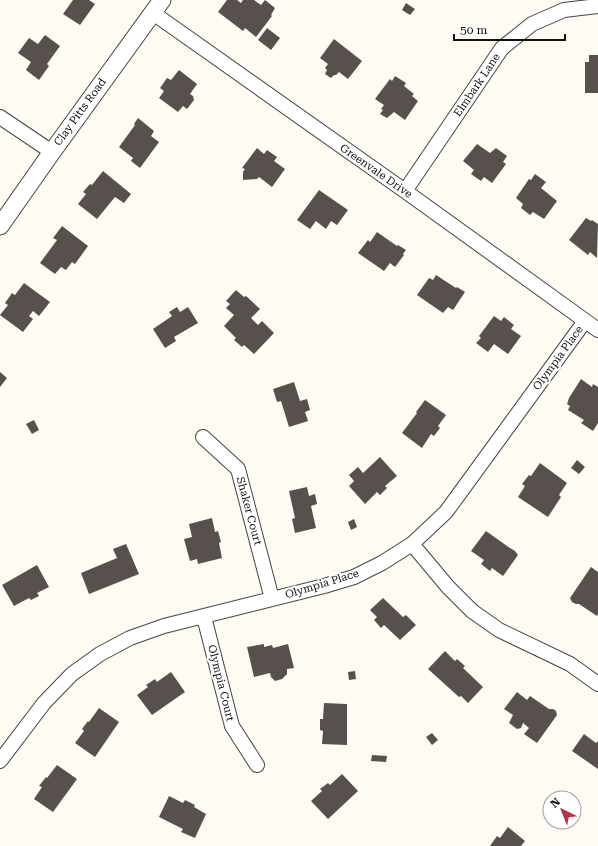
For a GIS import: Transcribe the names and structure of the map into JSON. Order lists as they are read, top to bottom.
{
  "streets": {
    "street": [
      "Elmbark Lane",
      "Clay Pitts Road",
      "Greenvale Drive",
      "Olympia Place",
      "Shaker Court",
      "Olympia Court"
    ]
  },
  "crossings": [
    ["Elmbark Lane", "Greenvale Drive"],
    ["Clay Pitts Road", "Greenvale Drive"],
    ["Greenvale Drive", "Olympia Place"],
    ["Olympia Place", "Shaker Court"],
    ["Olympia Place", "Olympia Court"]
  ],
  "scale_bar": "50 m",
  "north": "top left"
}
